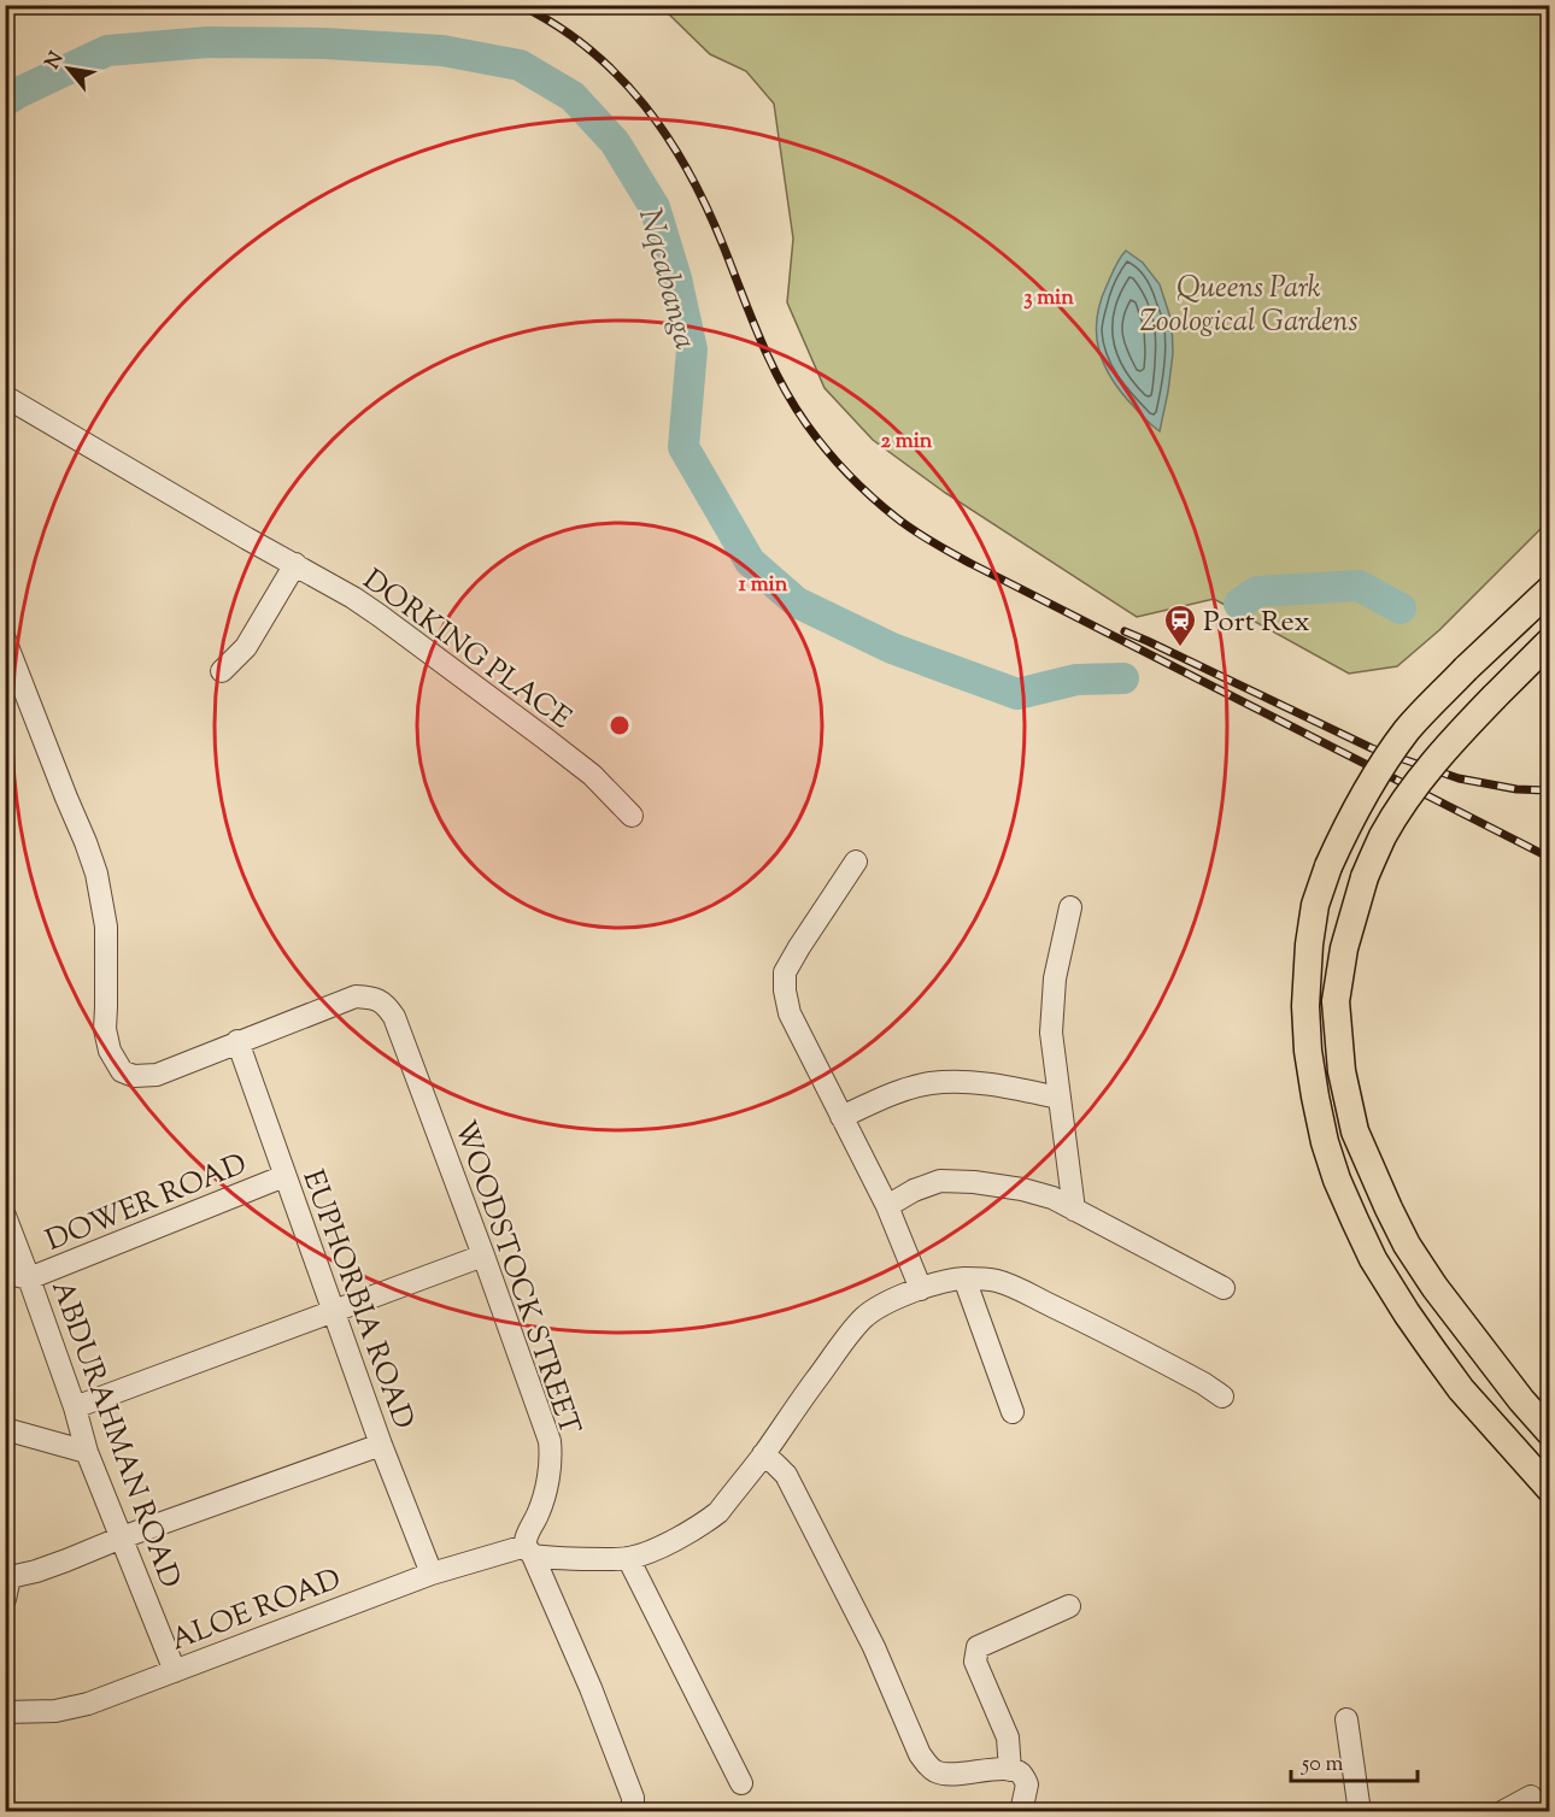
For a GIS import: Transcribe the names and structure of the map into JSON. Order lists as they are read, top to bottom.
{
  "streets": {
    "street": [
      "DORKING PLACE",
      "DOWER ROAD",
      "WOODSTOCK STREET",
      "EUPHORBIA ROAD",
      "ABDURAHMAN ROAD",
      "ALOE ROAD"
    ]
  },
  "crossings": [
    ["DOWER ROAD", "EUPHORBIA ROAD"],
    ["DOWER ROAD", "ABDURAHMAN ROAD"],
    ["WOODSTOCK STREET", "EUPHORBIA ROAD"],
    ["WOODSTOCK STREET", "ALOE ROAD"],
    ["EUPHORBIA ROAD", "ALOE ROAD"],
    ["ABDURAHMAN ROAD", "ALOE ROAD"]
  ],
  "water": ["Nqcabanga"],
  "parks": ["Queens Park Zoological Gardens"],
  "places": {
    "station": ["Port Rex"]
  },
  "scale_bar": "50 m",
  "north": "top left",
  "rings": ["3 min", "2 min", "1 min"]
}
